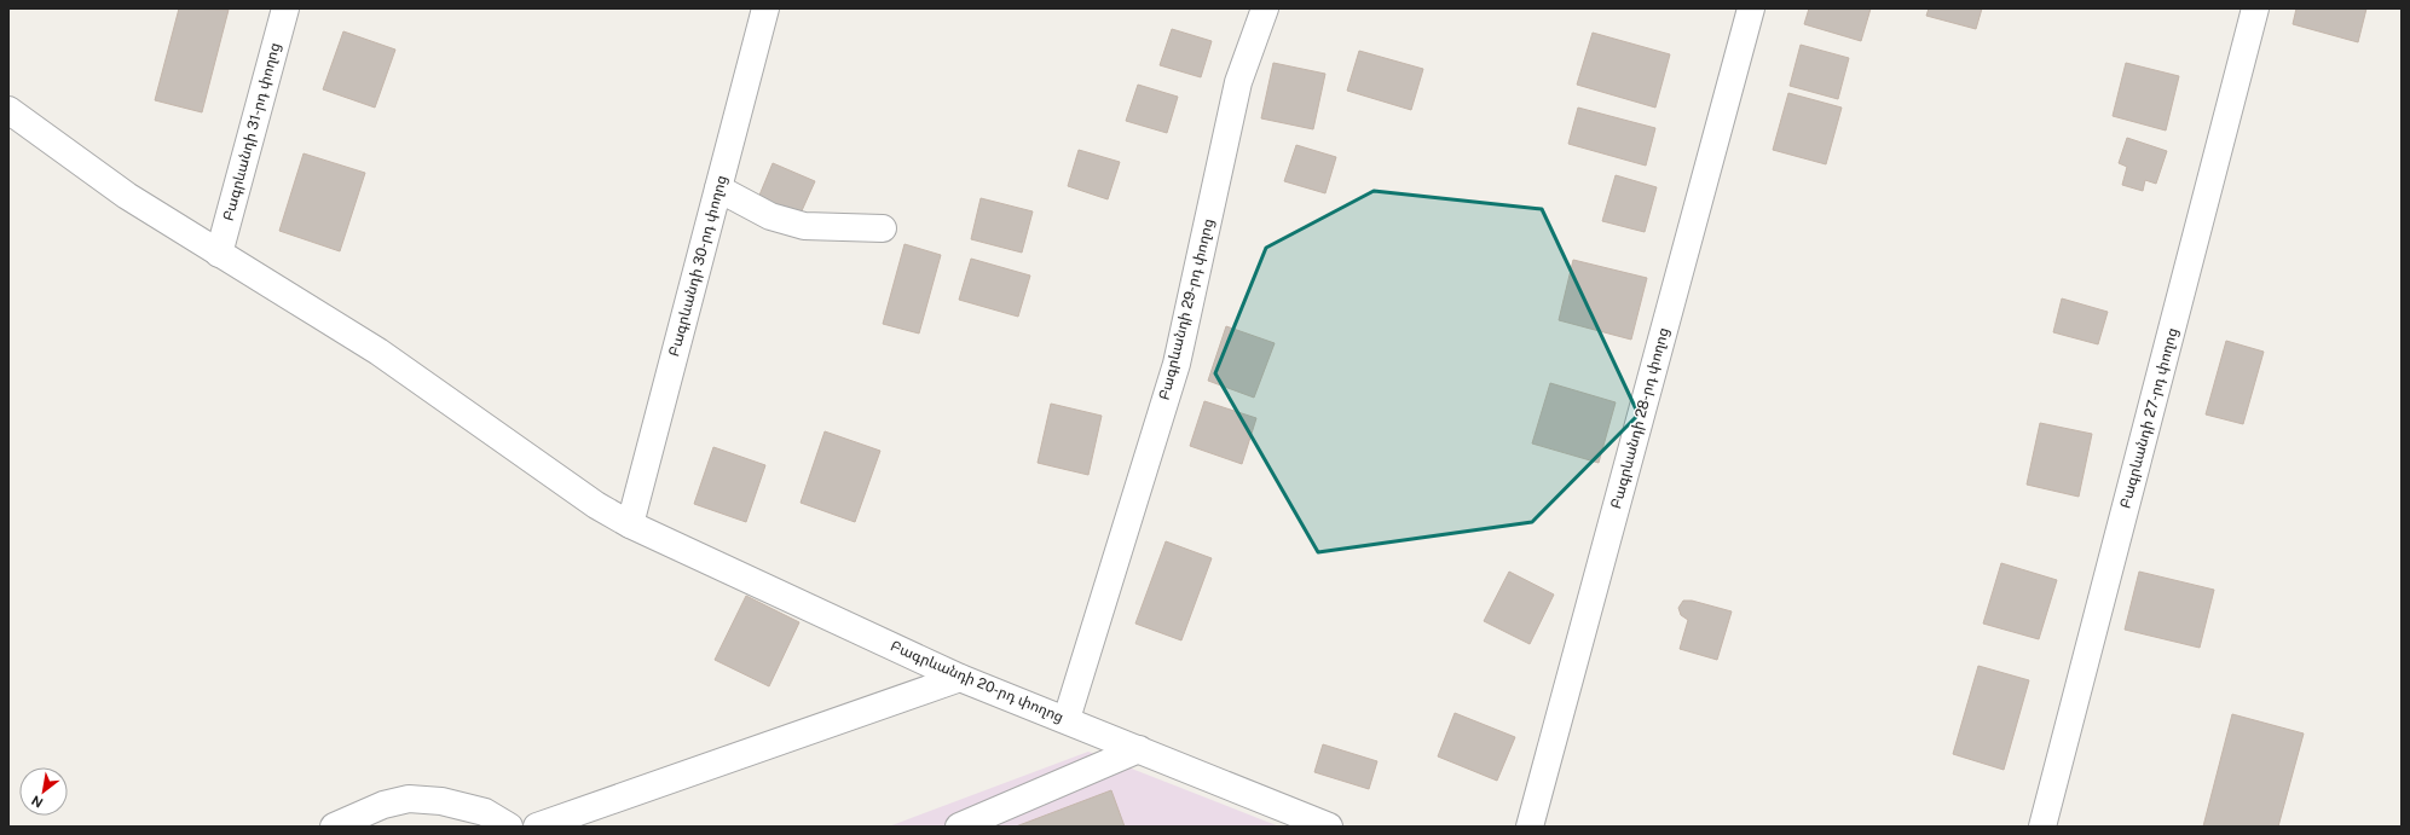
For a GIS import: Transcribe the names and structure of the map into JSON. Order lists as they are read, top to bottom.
{
  "streets": {
    "street": [
      "Բագրևանդի 31-րդ փողոց",
      "Բագրևանդի 30-րդ փողոց",
      "Բագրևանդի 29-րդ փողոց",
      "Բագրևանդի 28-րդ փողոց",
      "Բագրևանդի 27-րդ փողոց",
      "Բագրևանդի 20-րդ փողոց"
    ]
  },
  "crossings": [
    ["Բագրևանդի 31-րդ փողոց", "Բագրևանդի 20-րդ փողոց"],
    ["Բագրևանդի 30-րդ փողոց", "Բագրևանդի 20-րդ փողոց"],
    ["Բագրևանդի 29-րդ փողոց", "Բագրևանդի 20-րդ փողոց"]
  ],
  "north": "bottom left"
}
